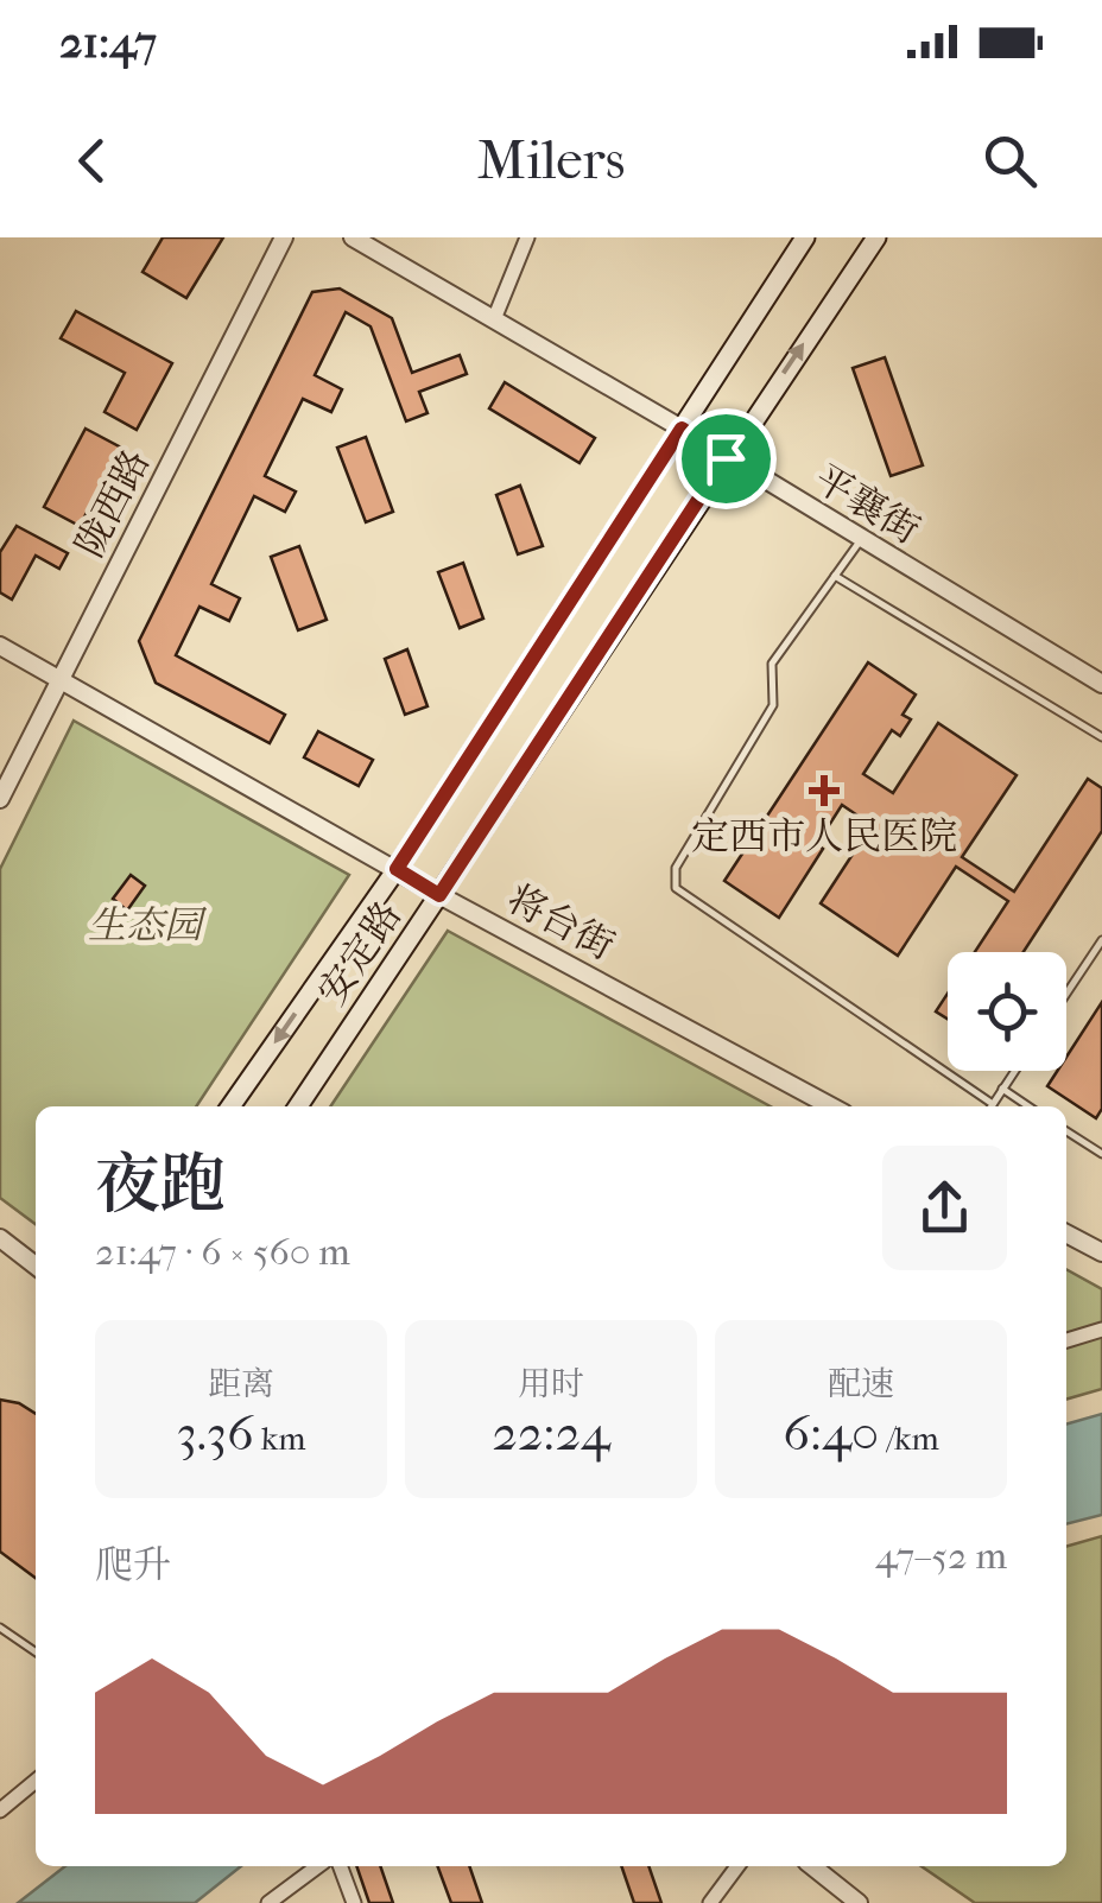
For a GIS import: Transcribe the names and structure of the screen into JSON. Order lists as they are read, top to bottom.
{
  "streets": {
    "main road": ["安定路"],
    "street": ["陇西路", "平襄街", "将台街"]
  },
  "crossings": [
    ["陇西路", "将台街"],
    ["平襄街", "安定路"],
    ["将台街", "安定路"]
  ],
  "parks": ["生态园"],
  "places": {
    "health": ["定西市人民医院"]
  },
  "page": {
    "status": "21:47",
    "header": "Milers",
    "heading": ["夜跑", "21:47 · 6 × 560 m"],
    "stats": [
      ["距离", "3.36 km"],
      ["用时", "22:24"],
      ["配速", "6:40 /km"]
    ],
    "chart": ["爬升", "47–52 m"]
  }
}
